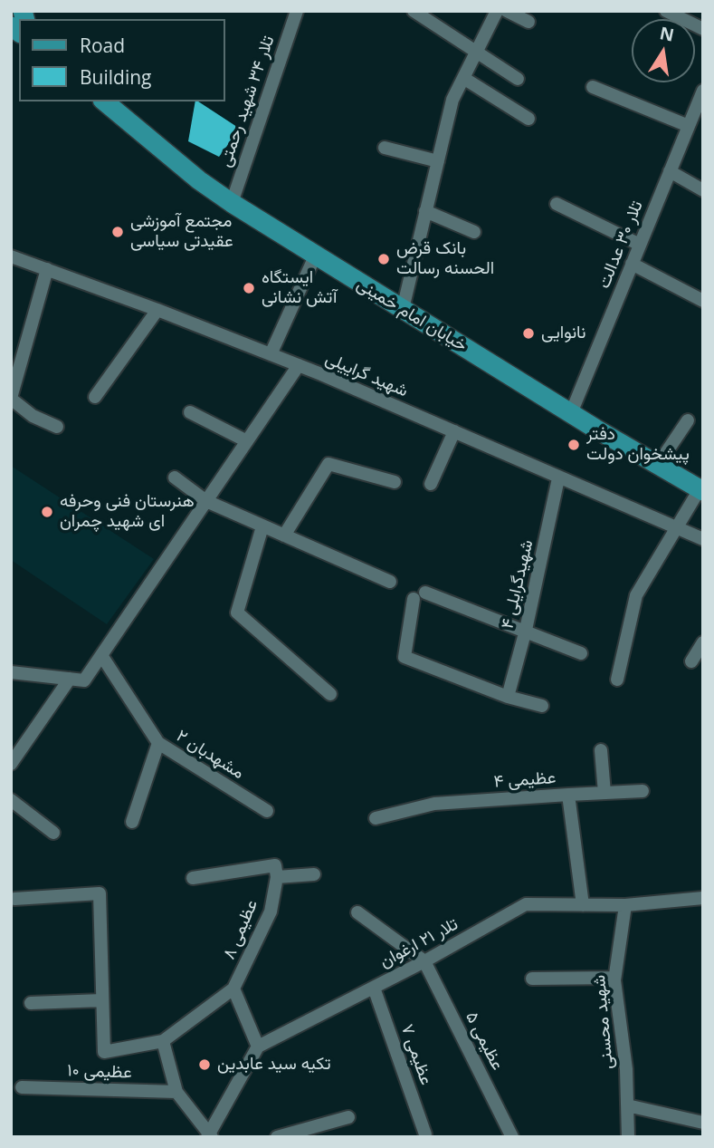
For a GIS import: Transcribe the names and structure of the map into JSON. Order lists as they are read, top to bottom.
{
  "streets": {
    "main road": ["خیابان امام خمینی"],
    "street": [
      "تلار ۳۴ شهید رحمتی",
      "تلار ۳۰ عدالت",
      "شهید گراییلی",
      "شهیدگرایلی ۴",
      "مشهدبان ۲",
      "عظیمی ۴",
      "عظیمی ۸",
      "تلار ۲۱ ارغوان",
      "شهید محسنی",
      "عظیمی ۵",
      "عظیمی ۷",
      "عظیمی ۱۰"
    ]
  },
  "crossings": [
    ["تلار ۳۴ شهید رحمتی", "خیابان امام خمینی"],
    ["تلار ۳۰ عدالت", "خیابان امام خمینی"],
    ["شهید گراییلی", "شهیدگرایلی ۴"],
    ["عظیمی ۴", "تلار ۲۱ ارغوان"],
    ["تلار ۲۱ ارغوان", "شهید محسنی"],
    ["تلار ۲۱ ارغوان", "عظیمی ۵"],
    ["تلار ۲۱ ارغوان", "عظیمی ۷"]
  ],
  "places": [
    "مجتمع آموزشی عقیدتی سیاسی",
    "بانک قرض الحسنه رسالت",
    "ایستگاه آتش نشانی",
    "نانوایی",
    "دفتر پیشخوان دولت",
    "هنرستان فنی وحرفه ای شهید چمران",
    "تکیه سید عابدین"
  ],
  "legend": ["Road", "Building"],
  "north": "top"
}
